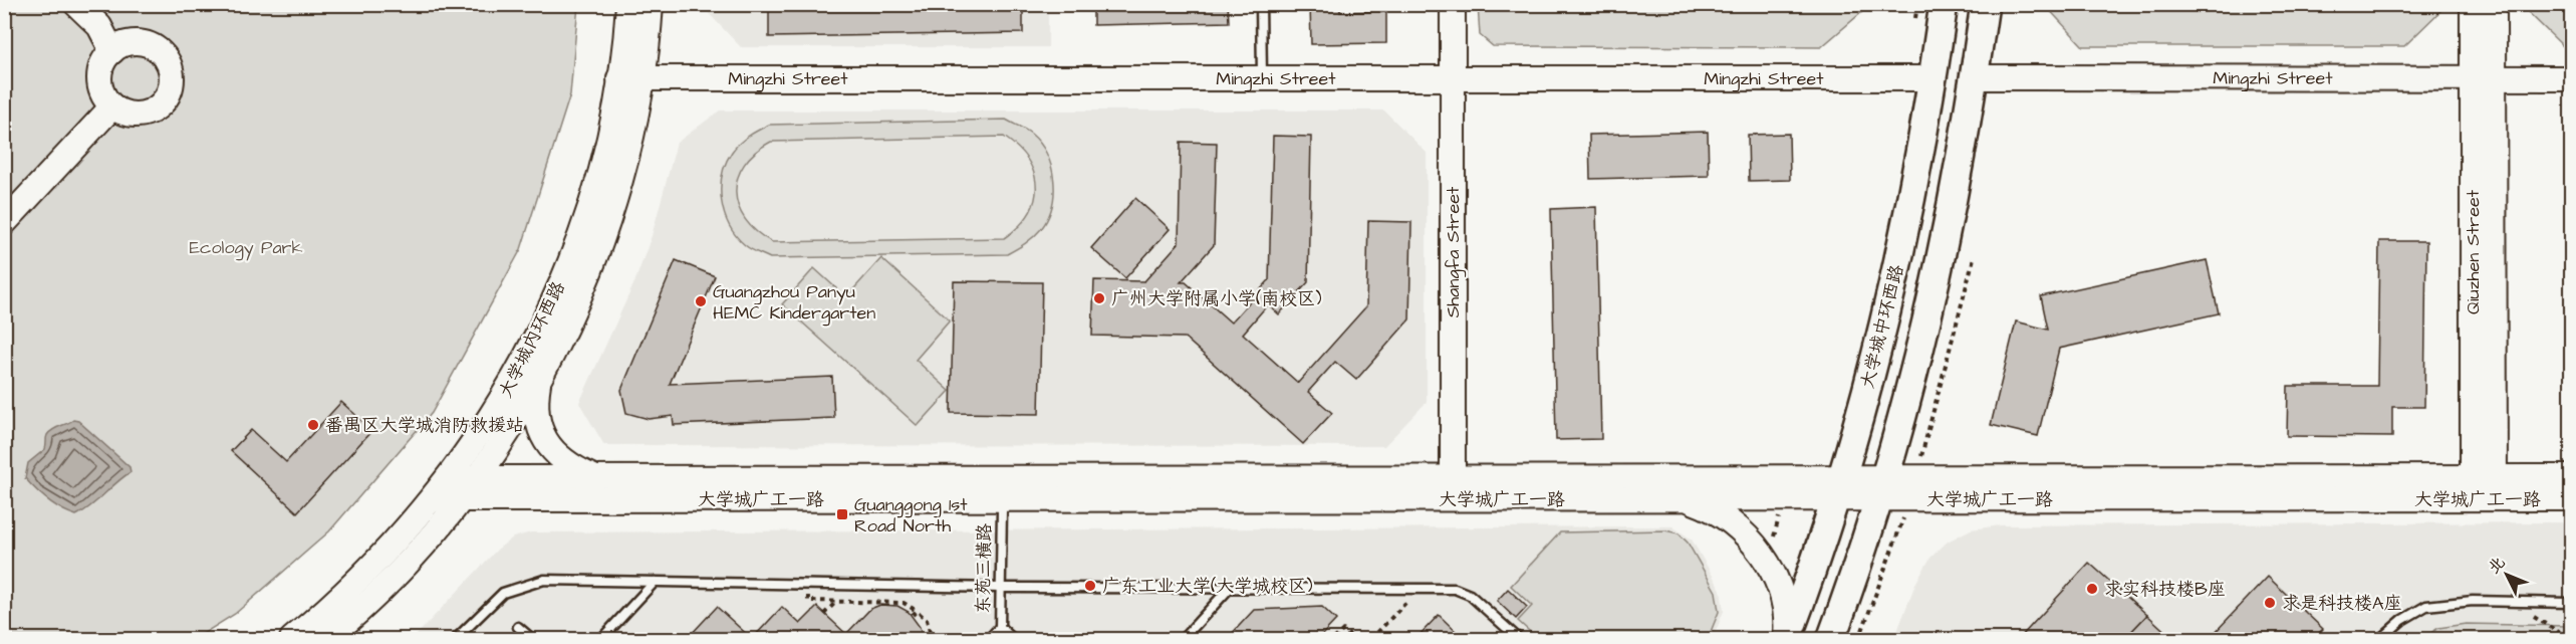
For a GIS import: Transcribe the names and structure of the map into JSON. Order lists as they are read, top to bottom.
{
  "streets": {
    "main road": [
      "Mingzhi Street",
      "Shangfa Street",
      "Qiuzhen Street",
      "大学城中环西路",
      "大学城内环西路",
      "大学城广工一路"
    ],
    "lane": ["东苑三横路"]
  },
  "crossings": [
    ["Mingzhi Street", "Shangfa Street"],
    ["Mingzhi Street", "Qiuzhen Street"],
    ["Mingzhi Street", "大学城中环西路"],
    ["Mingzhi Street", "大学城内环西路"],
    ["Shangfa Street", "大学城广工一路"],
    ["Qiuzhen Street", "大学城广工一路"],
    ["大学城中环西路", "大学城广工一路"],
    ["大学城内环西路", "大学城广工一路"]
  ],
  "parks": ["Ecology Park"],
  "places": {
    "other": [
      "广州大学附属小学(南校区)",
      "Guangzhou Panyu HEMC Kindergarten",
      "番禺区大学城消防救援站",
      "广东工业大学(大学城校区)",
      "求实科技楼B座",
      "求是科技楼A座"
    ],
    "transit": ["Guanggong 1st Road North"]
  },
  "north": "top left"
}
